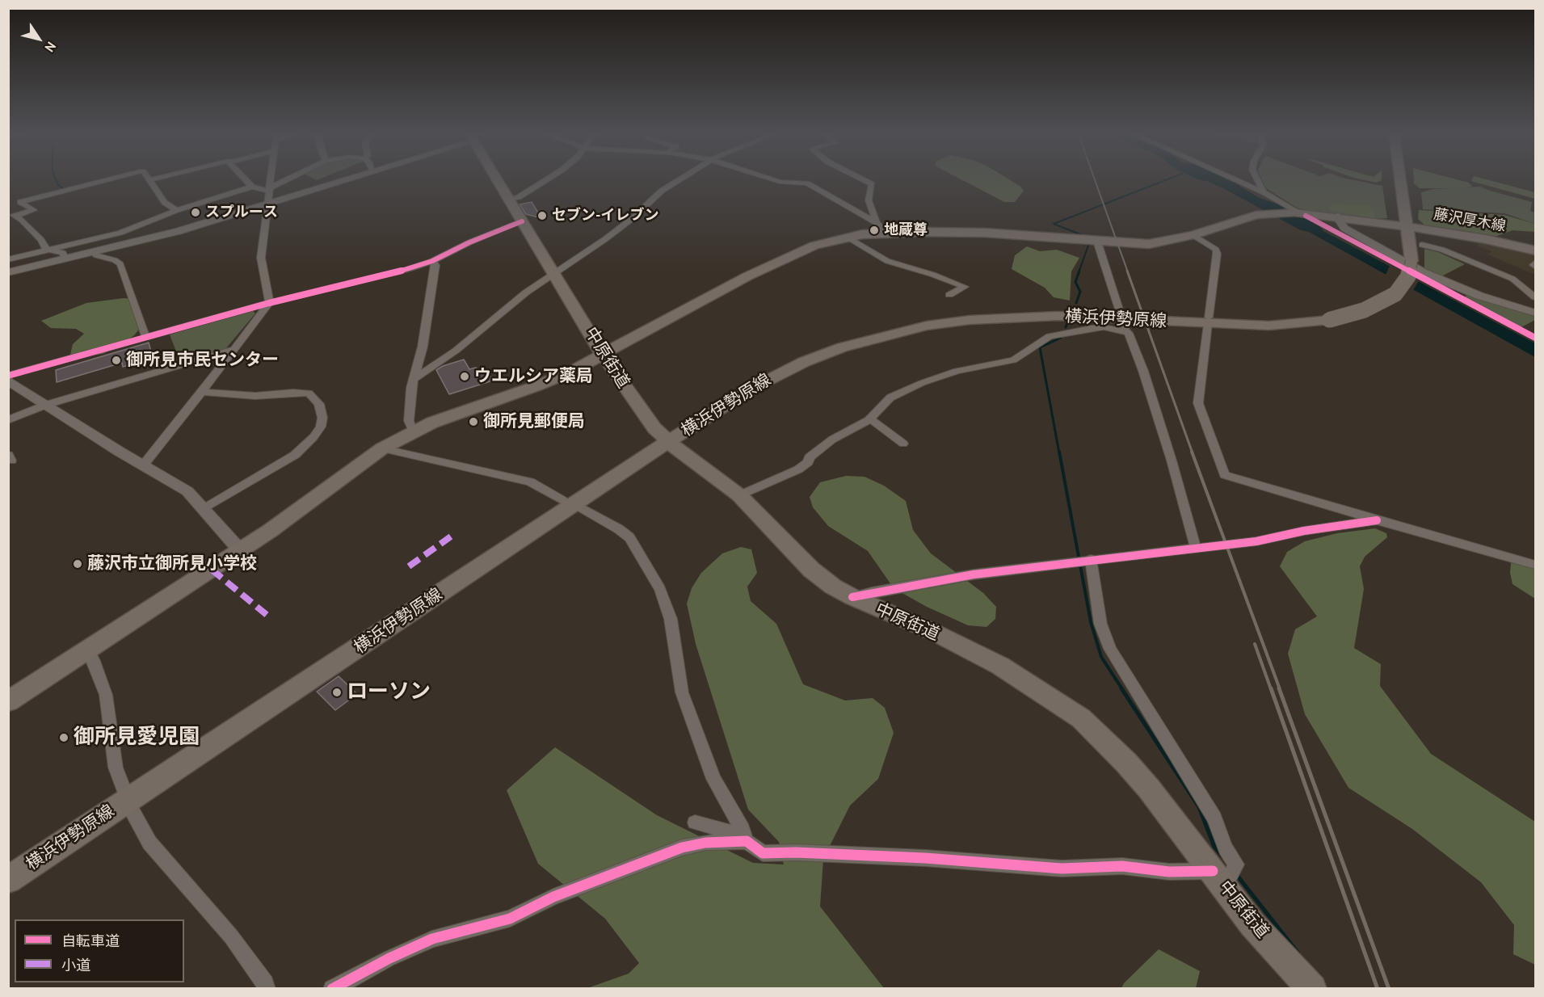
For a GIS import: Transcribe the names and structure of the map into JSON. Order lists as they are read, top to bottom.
{
  "streets": {
    "main road": ["藤沢厚木線", "横浜伊勢原線", "中原街道"]
  },
  "crossings": [
    ["藤沢厚木線", "横浜伊勢原線"],
    ["横浜伊勢原線", "中原街道"]
  ],
  "places": [
    "スプルース",
    "セブン-イレブン",
    "地蔵尊",
    "御所見市民センター",
    "ウエルシア薬局",
    "御所見郵便局",
    "藤沢市立御所見小学校",
    "ローソン",
    "御所見愛児園"
  ],
  "legend": ["自転車道", "小道"],
  "north": "bottom right"
}
